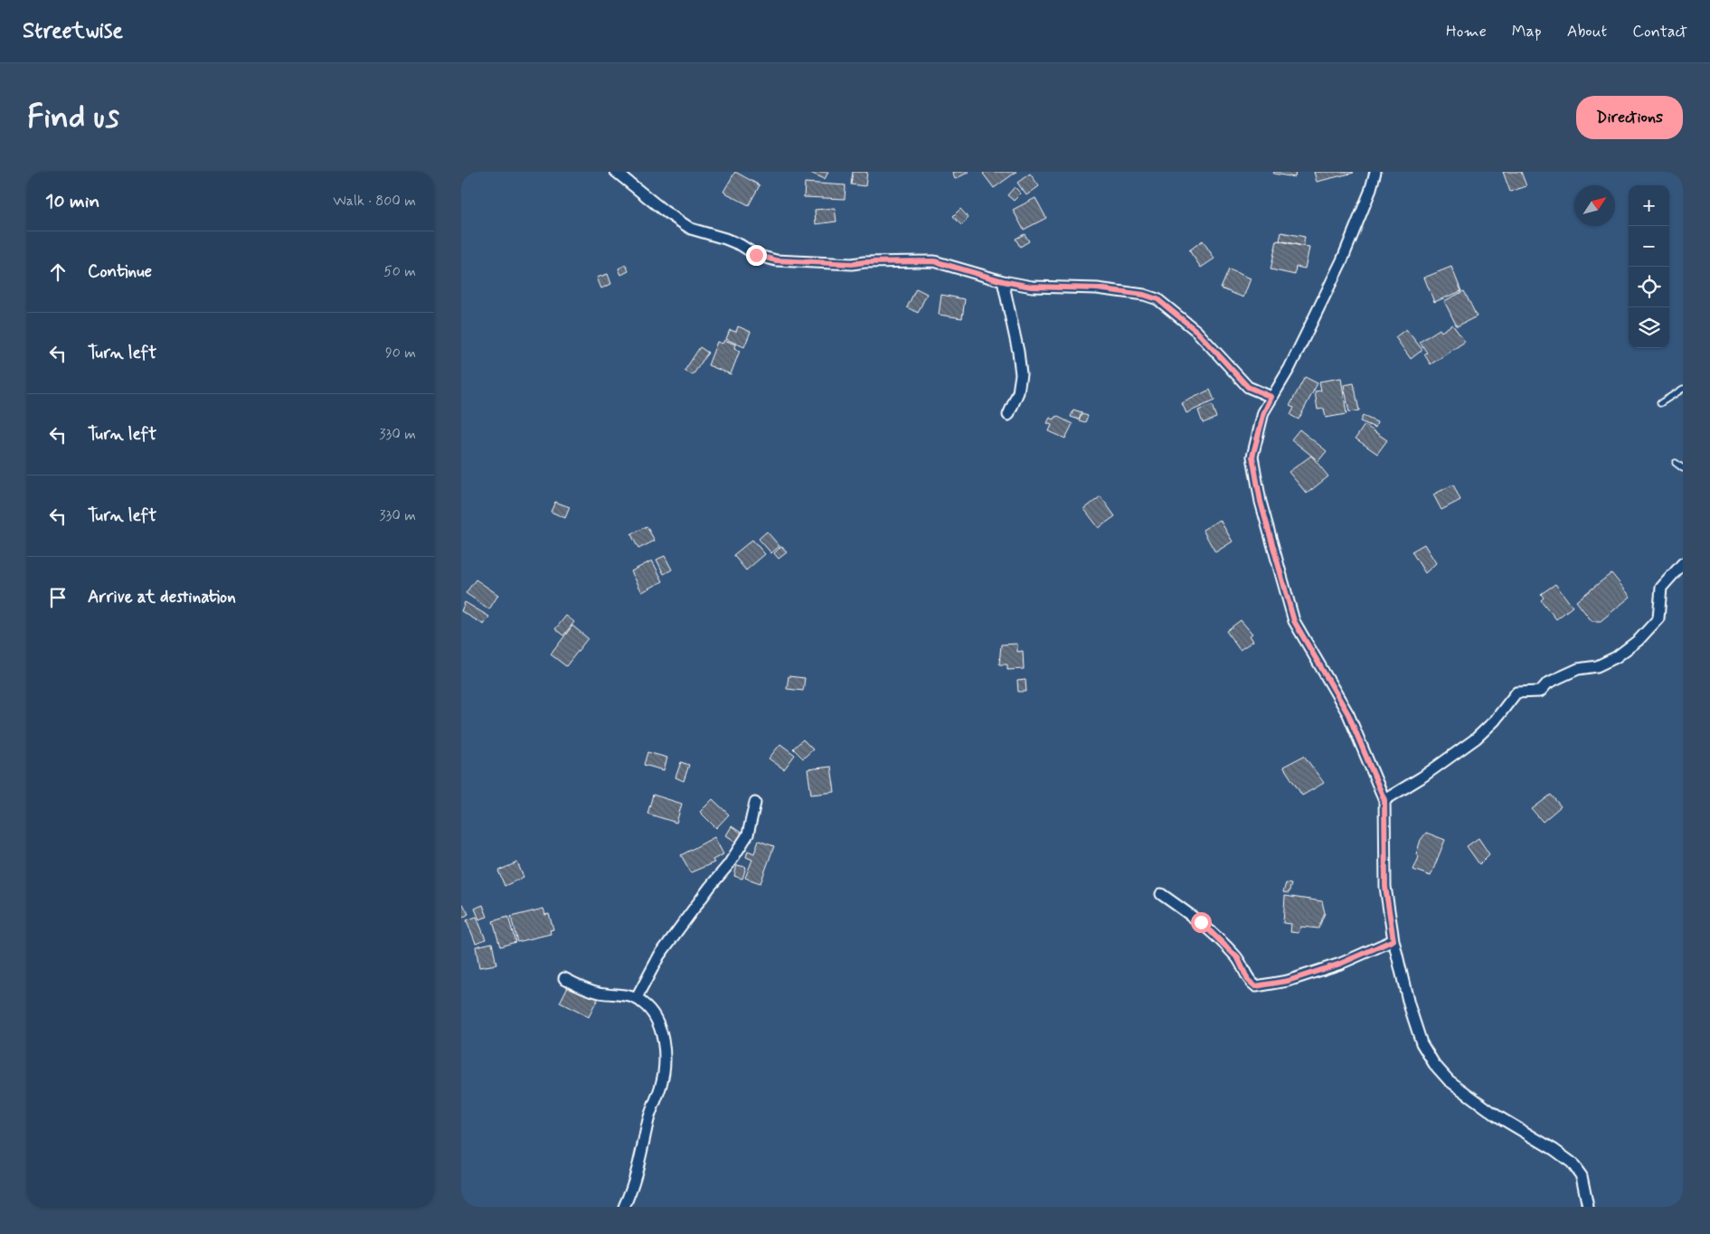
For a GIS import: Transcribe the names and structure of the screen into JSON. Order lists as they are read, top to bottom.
{
  "north": "top right",
  "page": {
    "header": "Streetwise",
    "nav": [
      "Home",
      "Map",
      "About",
      "Contact"
    ],
    "buttons": "Directions",
    "title": "Find us",
    "heading": ["10 min", "Walk · 800 m"],
    "map_buttons": ["+", "−"],
    "list": [
      ["Continue", "50 m"],
      ["Turn left", "90 m"],
      ["Turn left", "330 m"],
      ["Turn left", "330 m"],
      "Arrive at destination"
    ]
  }
}
